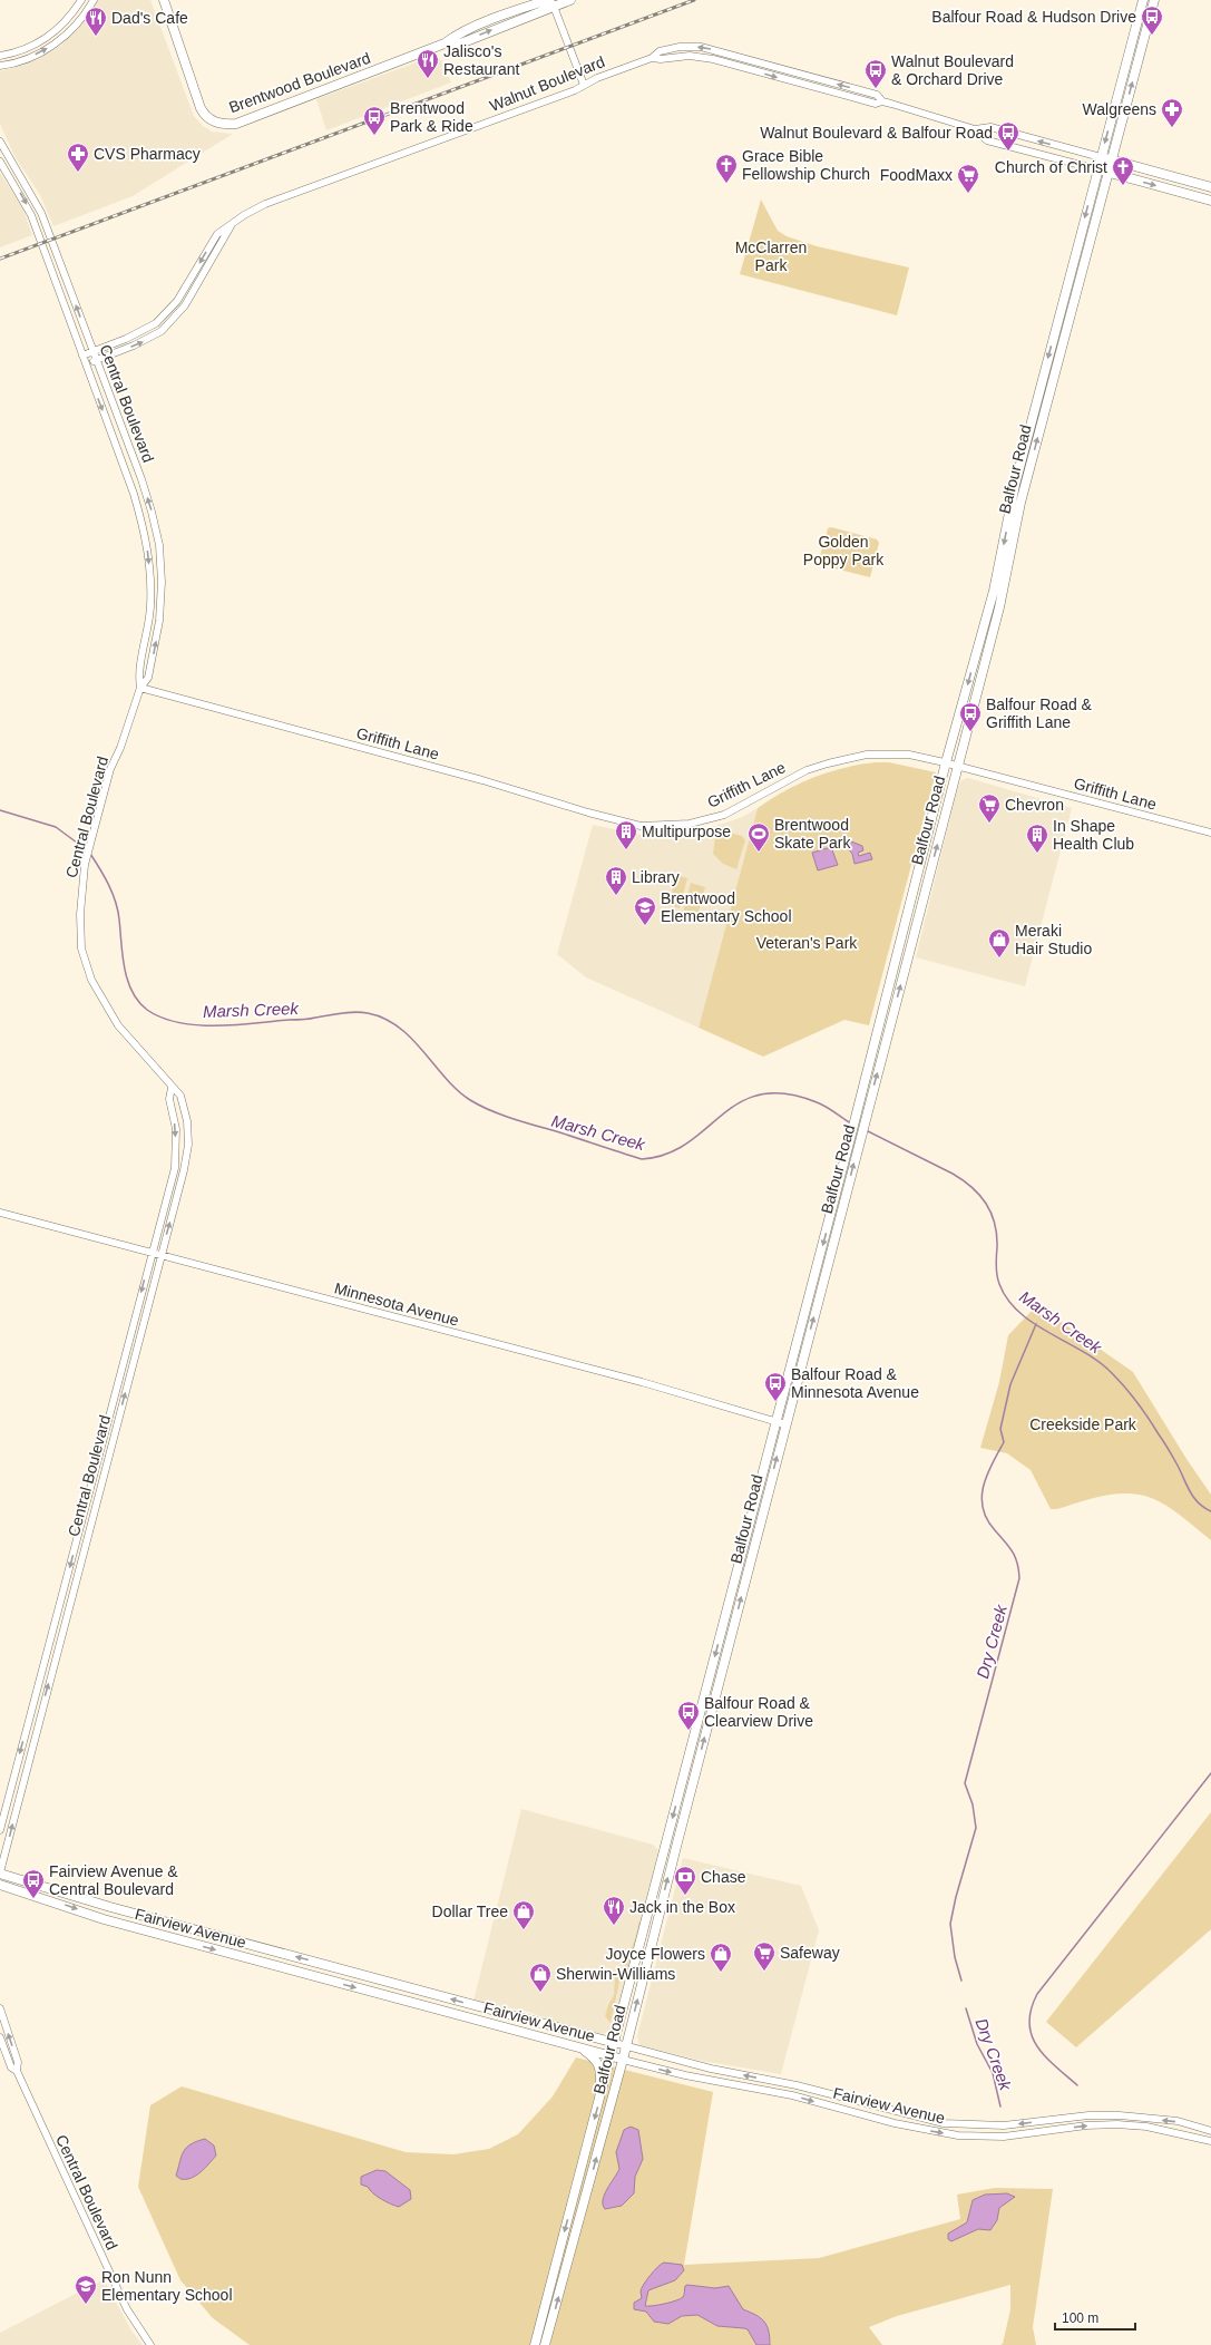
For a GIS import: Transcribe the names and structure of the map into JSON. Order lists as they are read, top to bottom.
{
  "streets": {
    "main road": [
      "Brentwood Boulevard",
      "Walnut Boulevard",
      "Balfour Road",
      "Fairview Avenue"
    ],
    "street": ["Central Boulevard", "Griffith Lane", "Minnesota Avenue"]
  },
  "crossings": [
    ["Walnut Boulevard", "Central Boulevard"],
    ["Walnut Boulevard", "Balfour Road"],
    ["Central Boulevard", "Griffith Lane"],
    ["Central Boulevard", "Minnesota Avenue"],
    ["Central Boulevard", "Fairview Avenue"],
    ["Balfour Road", "Griffith Lane"],
    ["Balfour Road", "Minnesota Avenue"],
    ["Balfour Road", "Fairview Avenue"]
  ],
  "water": ["Marsh Creek", "Dry Creek"],
  "parks": [
    "McClarren Park",
    "Golden Poppy Park",
    "Veteran's Park",
    "Creekside Park"
  ],
  "places": {
    "bus stop": [
      "Balfour Road & Hudson Drive",
      "Walnut Boulevard & Orchard Drive",
      "Brentwood Park & Ride",
      "Walnut Boulevard & Balfour Road",
      "Balfour Road & Griffith Lane",
      "Balfour Road & Minnesota Avenue",
      "Balfour Road & Clearview Drive",
      "Fairview Avenue & Central Boulevard"
    ],
    "restaurant": ["Dad's Cafe", "Jalisco's Restaurant", "Jack in the Box"],
    "pharmacy": ["Walgreens", "CVS Pharmacy"],
    "church": ["Grace Bible Fellowship Church", "Church of Christ"],
    "supermarket": ["FoodMaxx", "Chevron", "Safeway"],
    "building": ["Multipurpose", "In Shape Health Club", "Library"],
    "sports": ["Brentwood Skate Park"],
    "school or university": ["Brentwood Elementary School", "Ron Nunn Elementary School"],
    "shop": [
      "Meraki Hair Studio",
      "Dollar Tree",
      "Joyce Flowers",
      "Sherwin-Williams"
    ],
    "bank": ["Chase"]
  },
  "scale_bar": "100 m"
}
